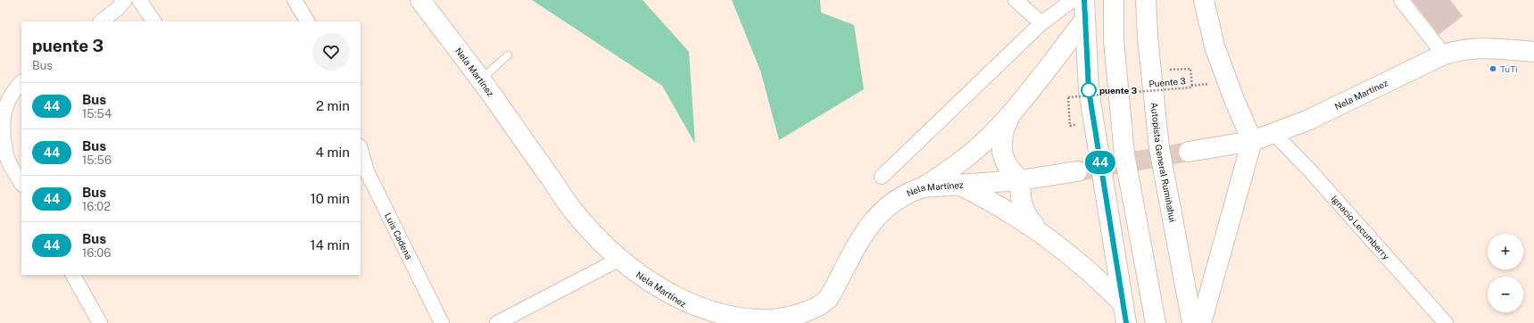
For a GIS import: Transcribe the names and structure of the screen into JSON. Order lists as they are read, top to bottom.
{
  "streets": {
    "main road": ["Nela Martínez", "Autopista General Rumiñahui"],
    "street": ["Ignacio Lecumberry", "Luis Cadena"],
    "path": ["Puente 3"]
  },
  "crossings": [
    ["Nela Martínez", "Ignacio Lecumberry"]
  ],
  "places": ["TuTi", "puente 3"],
  "lines": ["bus line 44"],
  "page": {
    "on_map": "44",
    "heading": ["puente 3", "Bus"],
    "list": [
      {
        "mark": "44",
        "name": "Bus",
        "note": "15:54",
        "value": "2 min"
      },
      {
        "mark": "44",
        "name": "Bus",
        "note": "15:56",
        "value": "4 min"
      },
      {
        "mark": "44",
        "name": "Bus",
        "note": "16:02",
        "value": "10 min"
      },
      {
        "mark": "44",
        "name": "Bus",
        "note": "16:06",
        "value": "14 min"
      }
    ],
    "map_buttons": ["+", "−"]
  }
}
